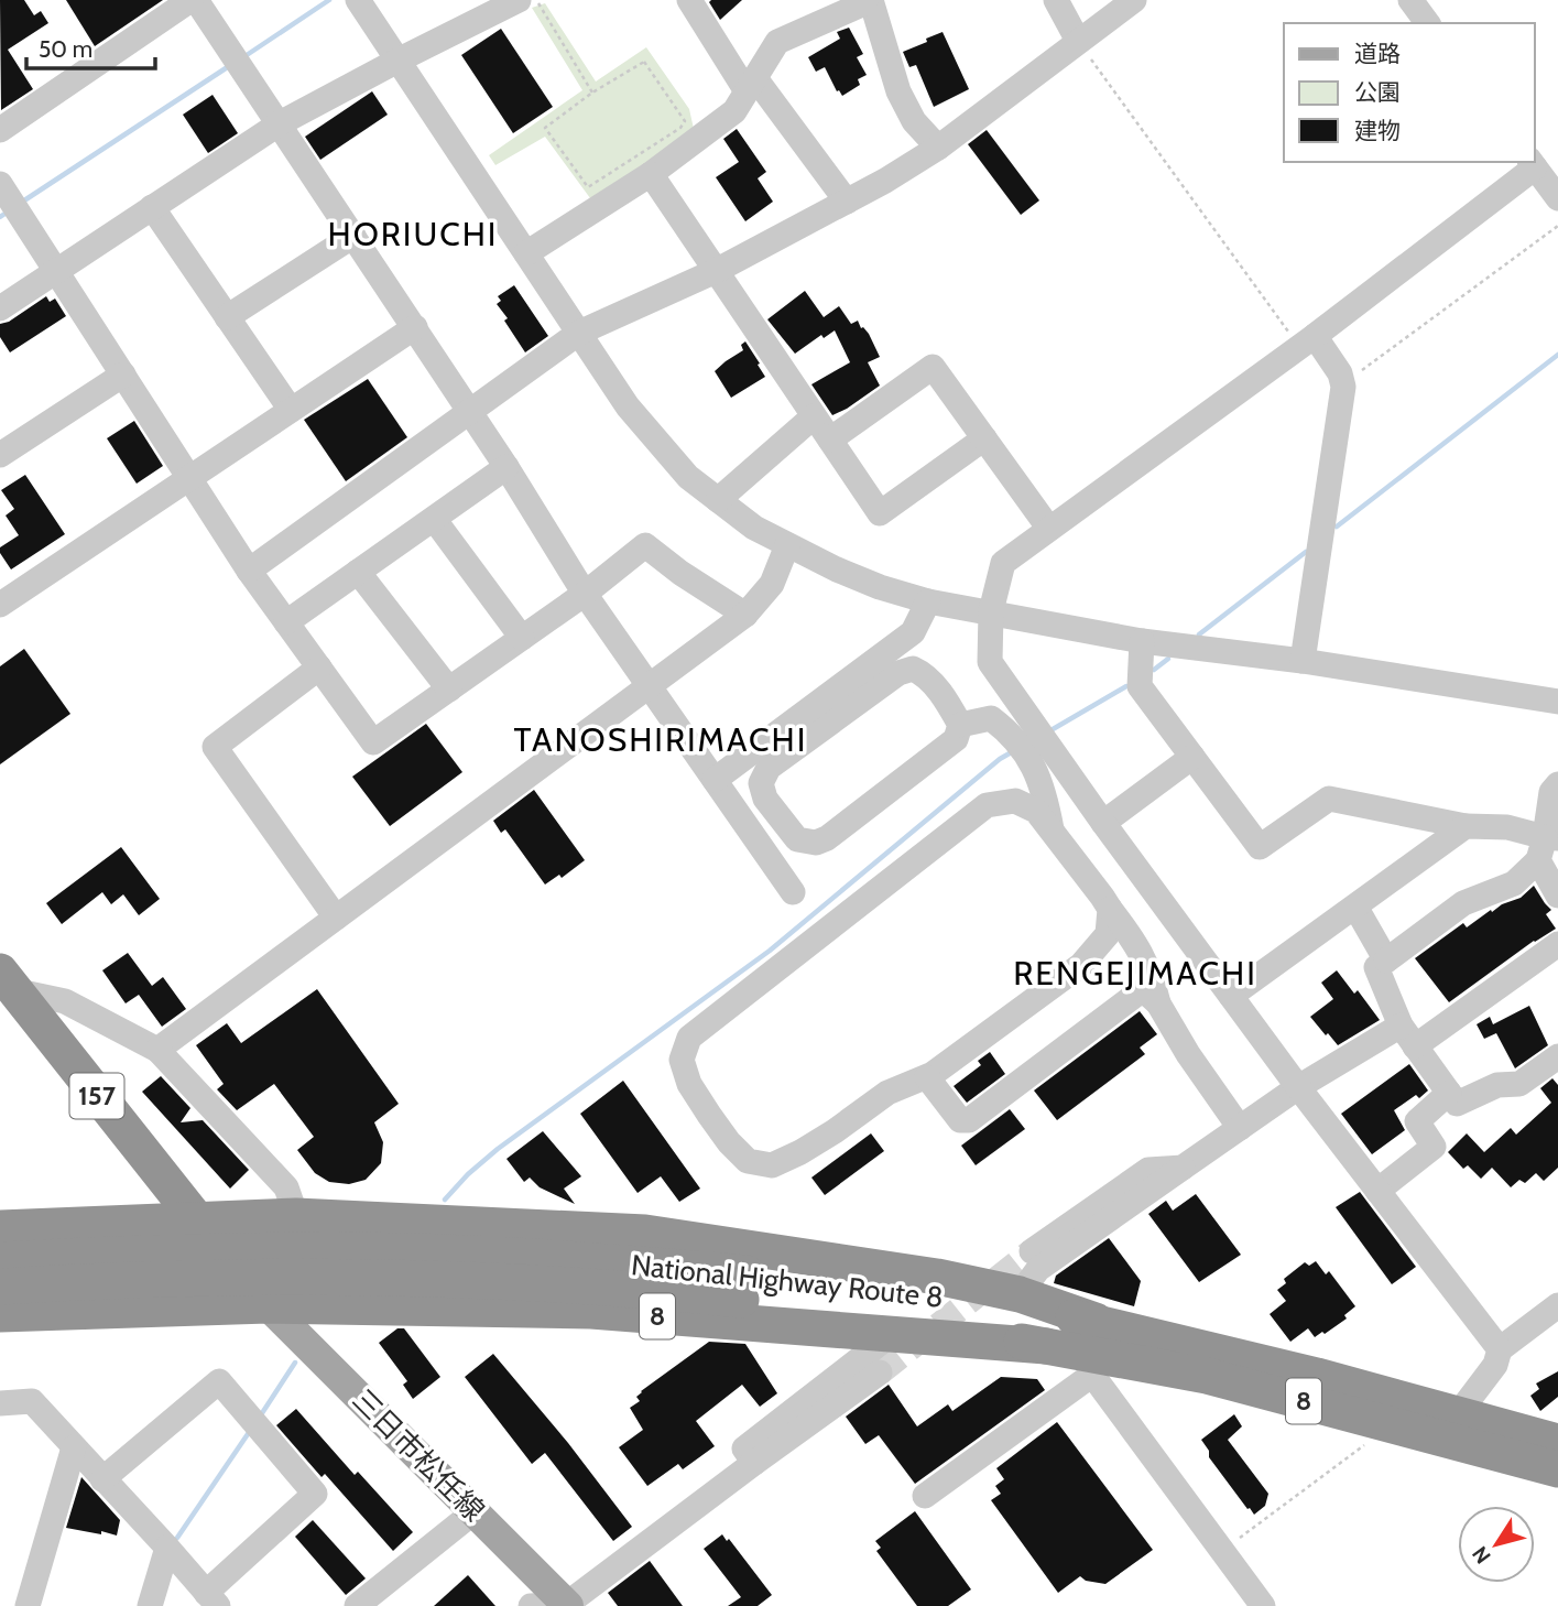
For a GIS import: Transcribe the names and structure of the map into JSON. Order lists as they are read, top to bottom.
{
  "streets": {
    "highway": ["157", "National Highway Route 8", "8"],
    "main road": ["三日市松任線"]
  },
  "crossings": [
    ["157", "8"],
    ["157", "三日市松任線"],
    ["National Highway Route 8", "8"],
    ["8", "三日市松任線"]
  ],
  "districts": ["HORIUCHI", "TANOSHIRIMACHI", "RENGEJIMACHI"],
  "legend": ["道路", "公園", "建物"],
  "scale_bar": "50 m",
  "north": "bottom left"
}
